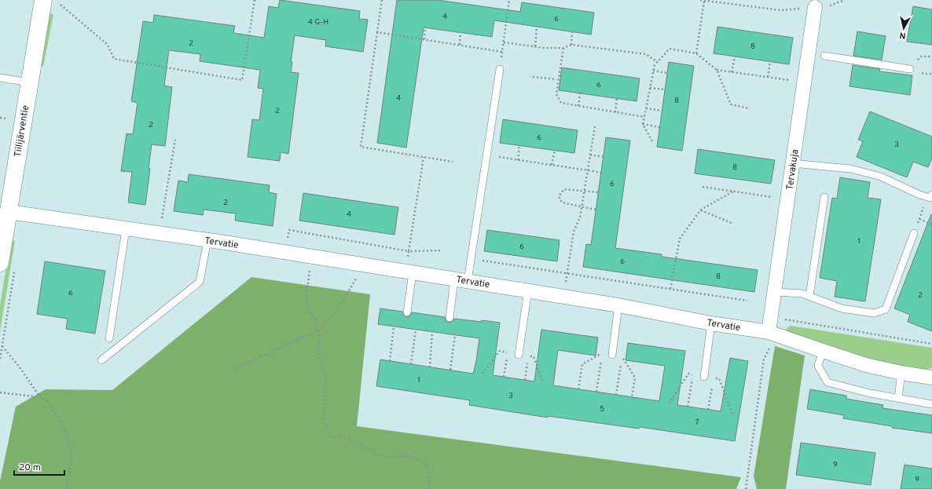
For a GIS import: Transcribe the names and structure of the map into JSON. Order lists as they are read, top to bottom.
{
  "streets": {
    "main road": ["Tiilijärventie"],
    "street": ["Tervakuja", "Tervatie"]
  },
  "crossings": [
    ["Tiilijärventie", "Tervatie"],
    ["Tervakuja", "Tervatie"]
  ],
  "house_numbers": [
    "4",
    "6",
    "4 G-H",
    "2",
    "8",
    "6",
    "4",
    "8",
    "2",
    "2",
    "6",
    "3",
    "8",
    "6",
    "2",
    "4",
    "1",
    "6",
    "6",
    "8",
    "6",
    "2",
    "1",
    "3",
    "5",
    "7",
    "9",
    "9"
  ],
  "scale_bar": "20 m",
  "north": "bottom"
}
